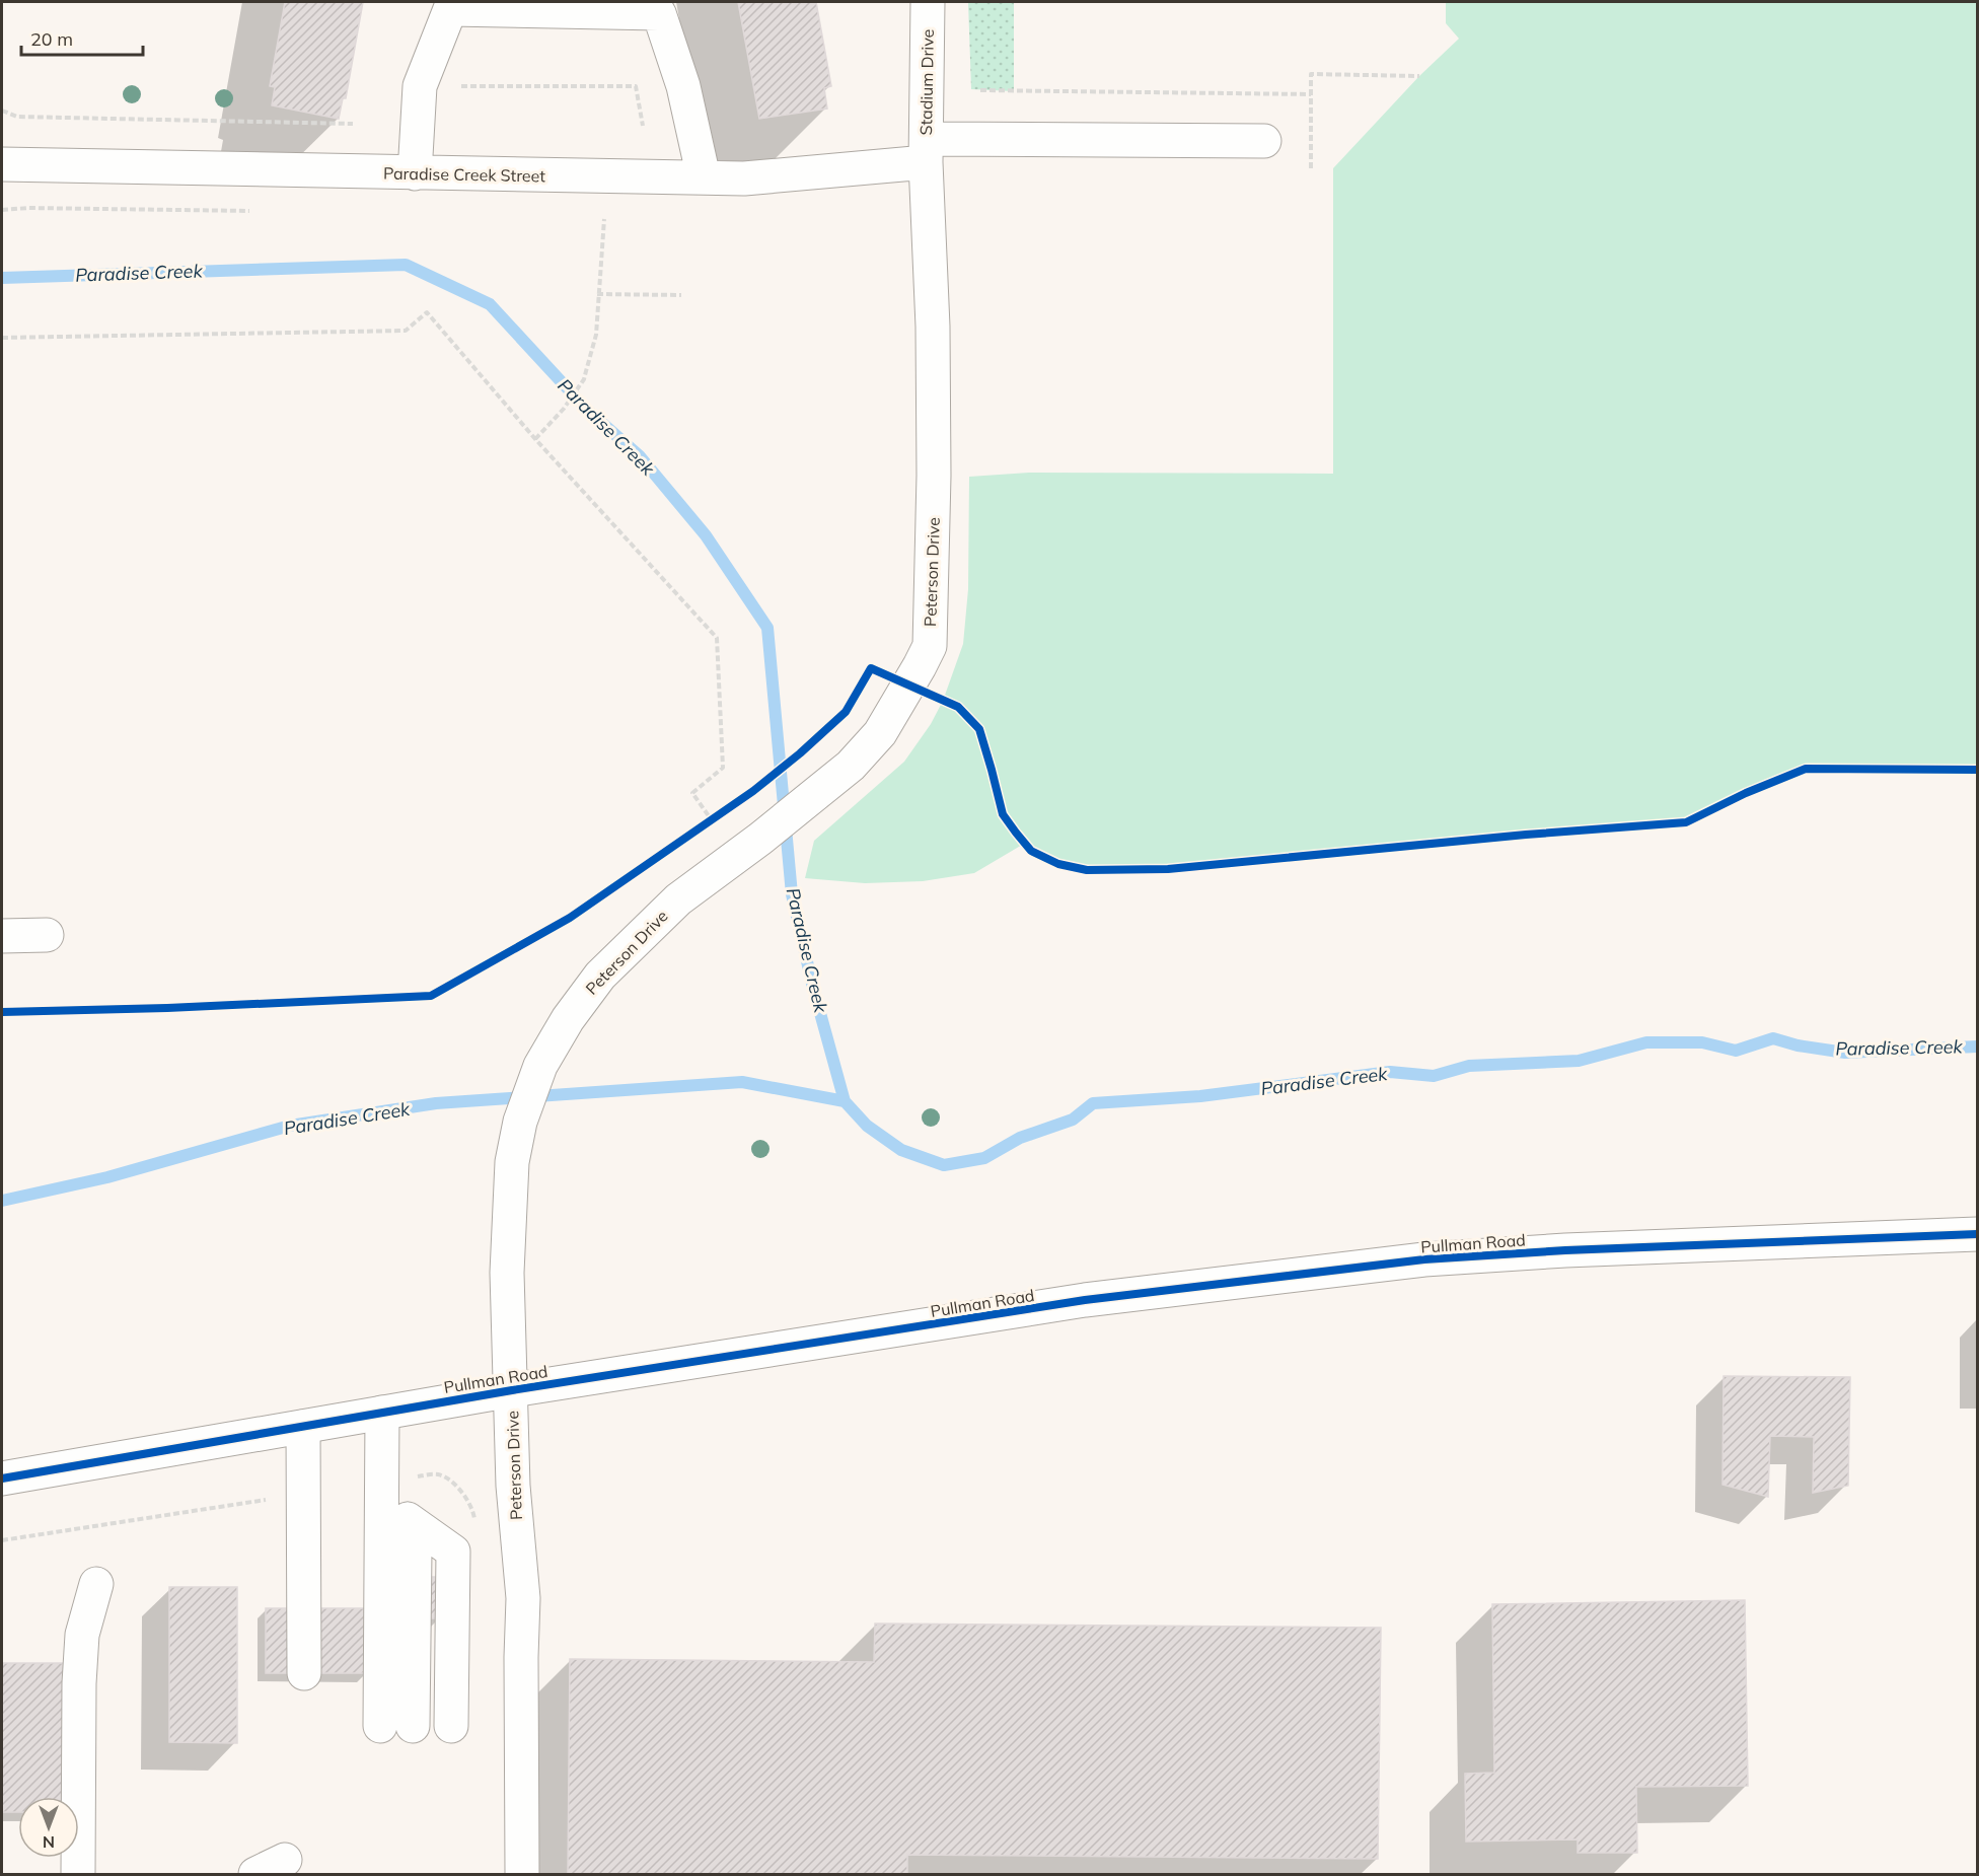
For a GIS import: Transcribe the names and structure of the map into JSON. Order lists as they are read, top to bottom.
{
  "streets": {
    "street": [
      "Stadium Drive",
      "Paradise Creek Street",
      "Peterson Drive",
      "Pullman Road"
    ]
  },
  "crossings": [
    ["Stadium Drive", "Paradise Creek Street"],
    ["Stadium Drive", "Peterson Drive"],
    ["Paradise Creek Street", "Peterson Drive"],
    ["Peterson Drive", "Pullman Road"]
  ],
  "water": ["Paradise Creek"],
  "scale_bar": "20 m",
  "north": "bottom"
}
